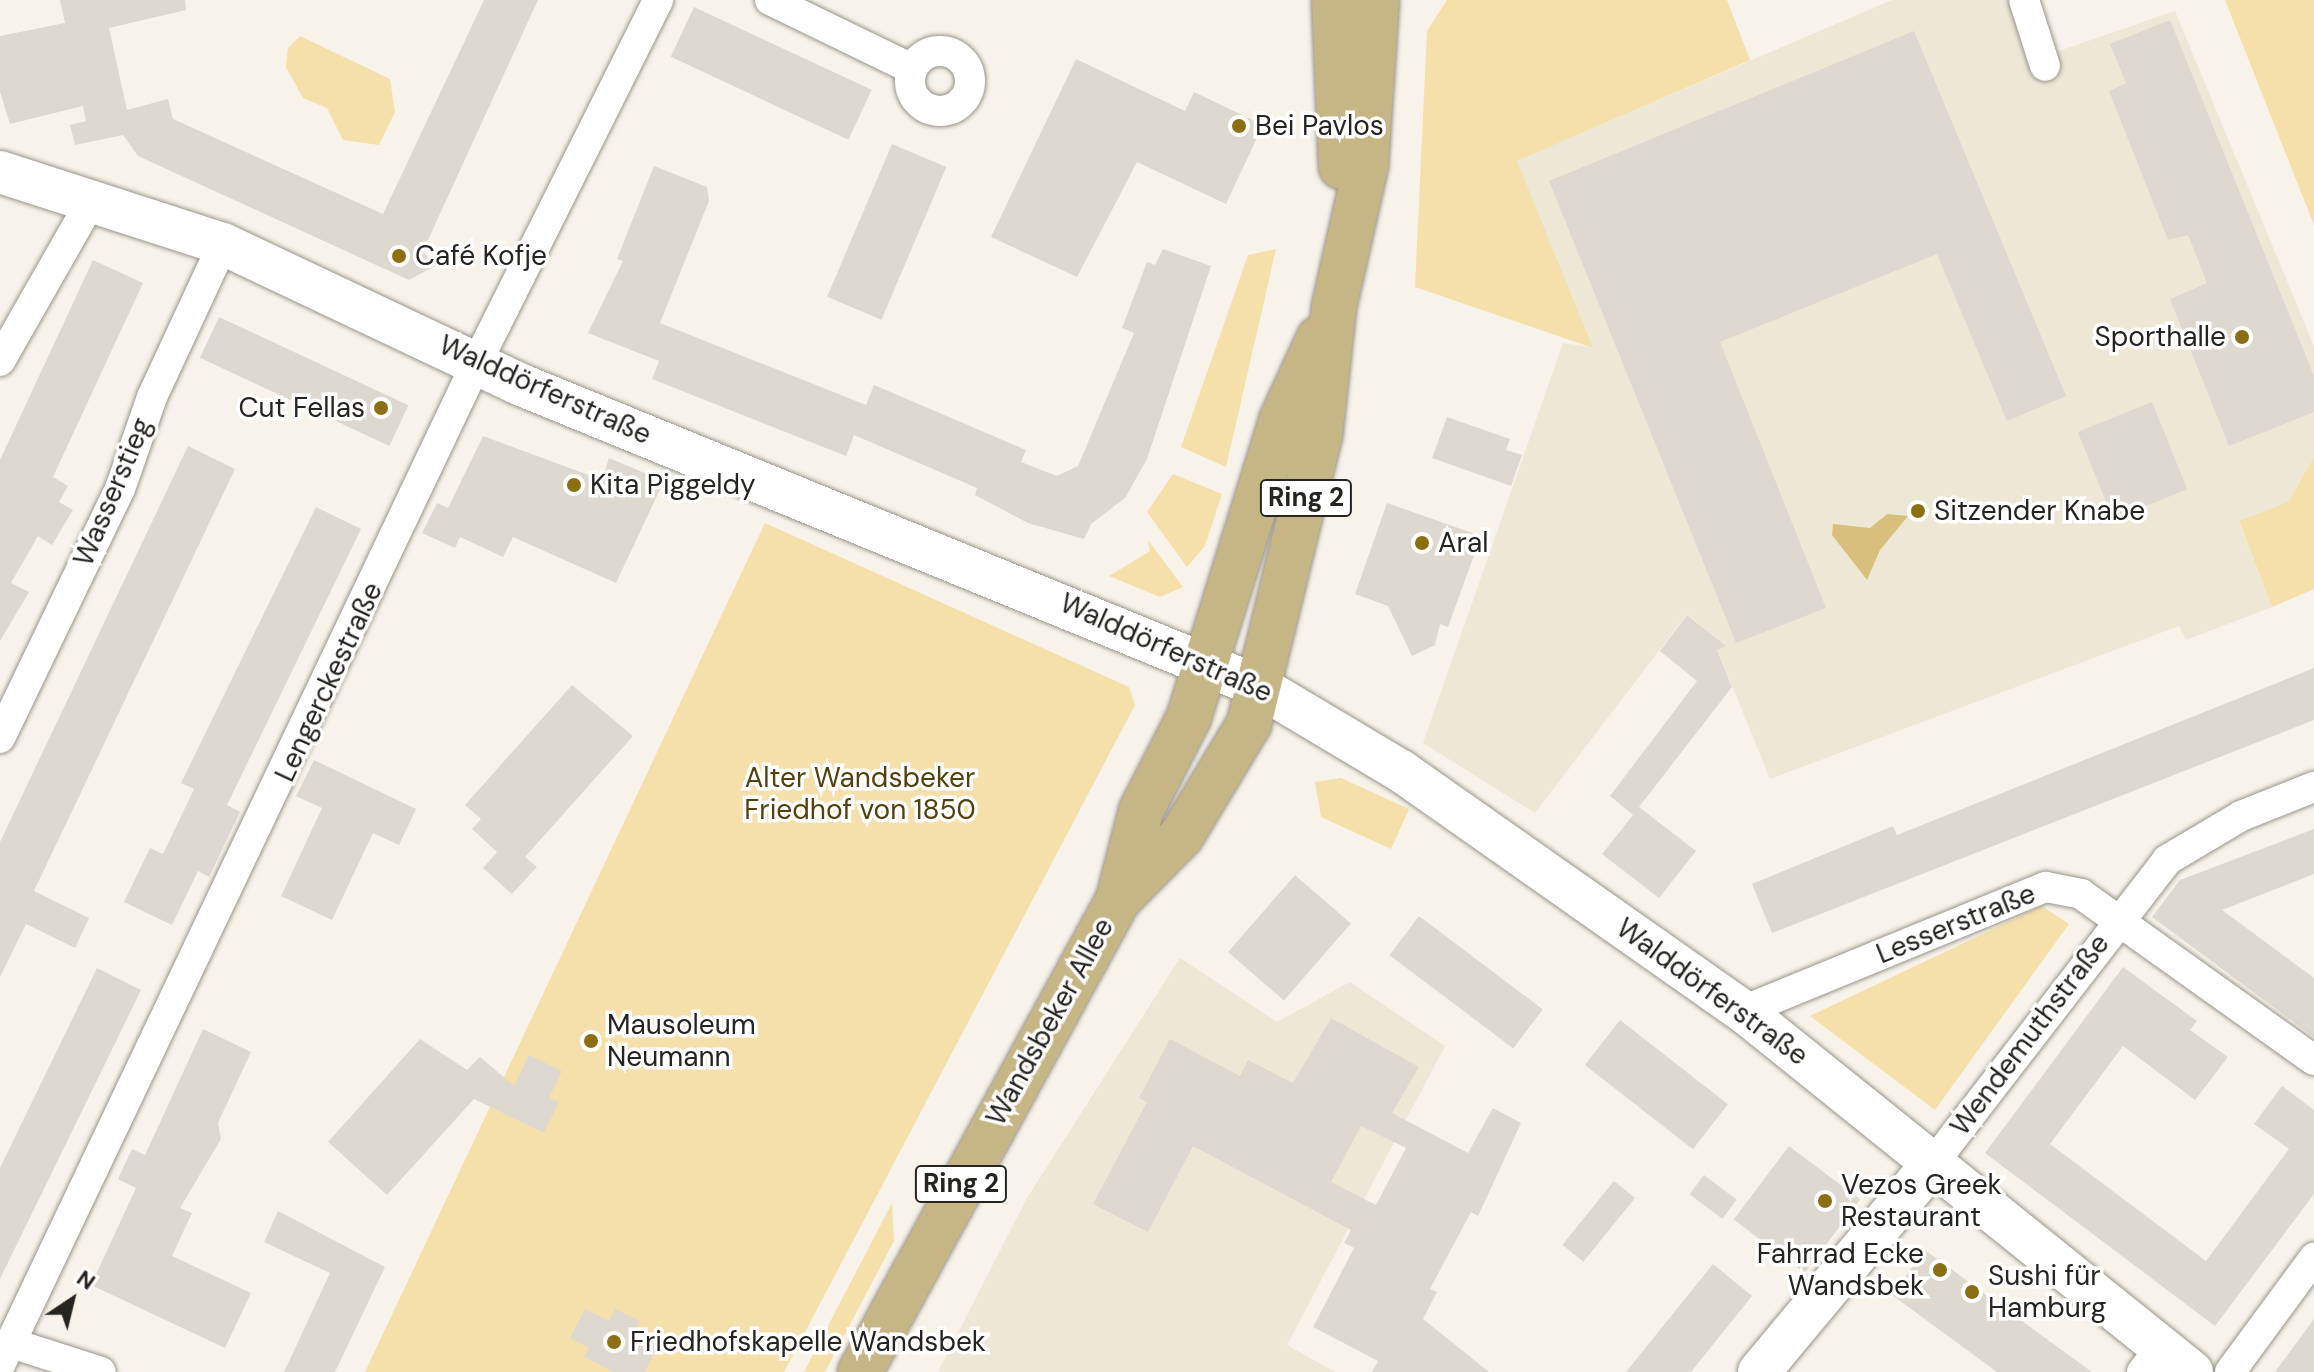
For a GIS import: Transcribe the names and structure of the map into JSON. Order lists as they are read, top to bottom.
{
  "streets": {
    "main road": ["Ring 2", "Wandsbeker Allee"],
    "street": [
      "Walddörferstraße",
      "Wasserstieg",
      "Lengerckestraße",
      "Lesserstraße",
      "Wendemuthstraße"
    ]
  },
  "crossings": [
    ["Walddörferstraße", "Wasserstieg"],
    ["Walddörferstraße", "Ring 2"],
    ["Walddörferstraße", "Lengerckestraße"],
    ["Walddörferstraße", "Lesserstraße"],
    ["Walddörferstraße", "Wandsbeker Allee"],
    ["Walddörferstraße", "Wendemuthstraße"],
    ["Ring 2", "Wandsbeker Allee"],
    ["Lesserstraße", "Wendemuthstraße"]
  ],
  "parks": ["Alter Wandsbeker Friedhof von 1850"],
  "places": [
    "Bei Pavlos",
    "Café Kofje",
    "Sporthalle",
    "Cut Fellas",
    "Kita Piggeldy",
    "Sitzender Knabe",
    "Aral",
    "Mausoleum Neumann",
    "Vezos Greek Restaurant",
    "Fahrrad Ecke Wandsbek",
    "Sushi für Hamburg",
    "Friedhofskapelle Wandsbek"
  ],
  "north": "top right"
}
